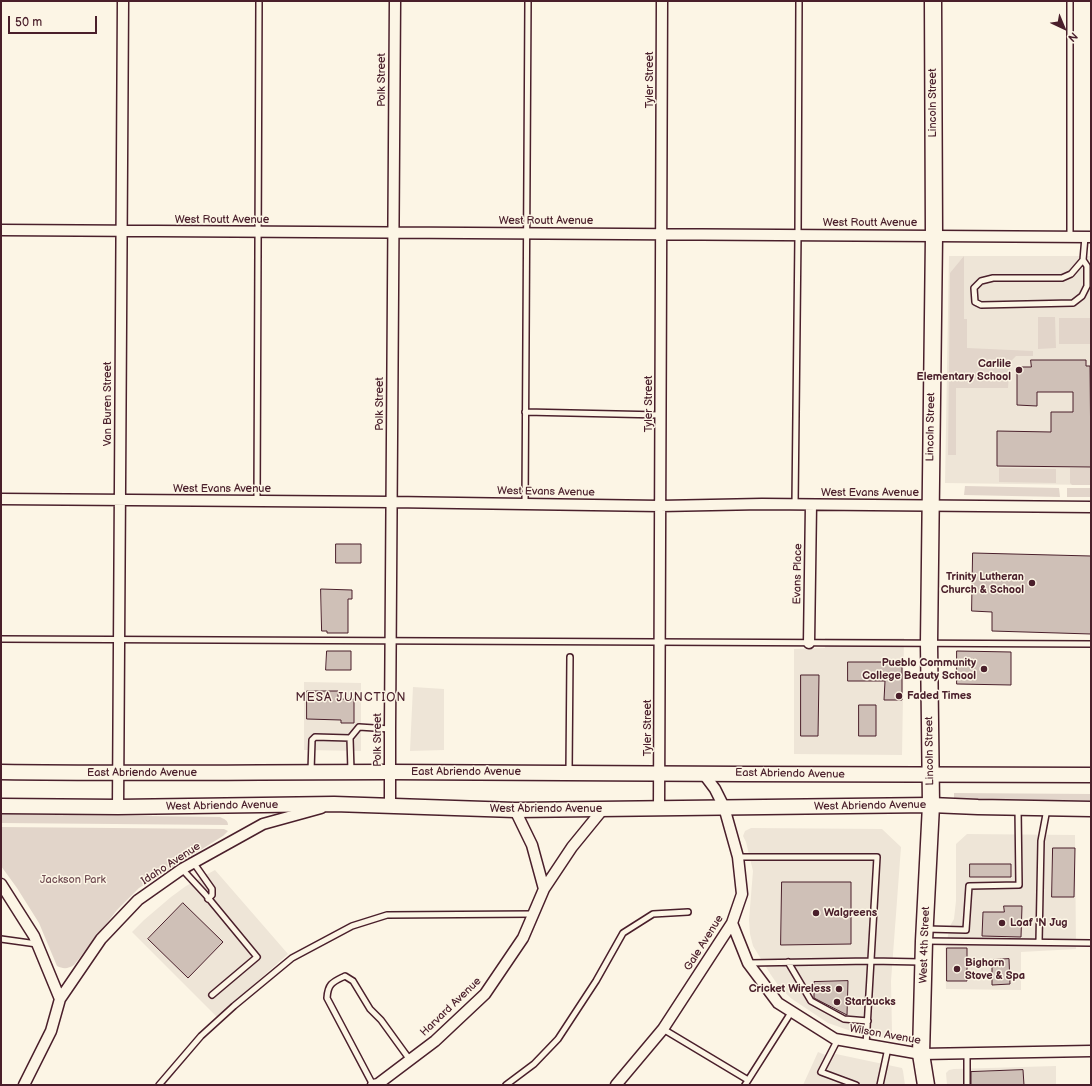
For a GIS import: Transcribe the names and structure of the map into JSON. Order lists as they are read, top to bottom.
{
  "streets": {
    "main road": [
      "Lincoln Street",
      "East Abriendo Avenue",
      "West Abriendo Avenue",
      "West 4th Street"
    ],
    "street": [
      "Polk Street",
      "Tyler Street",
      "West Routt Avenue",
      "Van Buren Street",
      "West Evans Avenue",
      "Evans Place",
      "Idaho Avenue",
      "Gale Avenue",
      "Harvard Avenue",
      "Wilson Avenue"
    ]
  },
  "crossings": [
    ["Polk Street", "West Routt Avenue"],
    ["Polk Street", "West Evans Avenue"],
    ["Polk Street", "East Abriendo Avenue"],
    ["Polk Street", "West Abriendo Avenue"],
    ["Tyler Street", "West Routt Avenue"],
    ["Tyler Street", "West Evans Avenue"],
    ["Tyler Street", "East Abriendo Avenue"],
    ["Tyler Street", "West Abriendo Avenue"],
    ["Lincoln Street", "West Routt Avenue"],
    ["Lincoln Street", "West Evans Avenue"],
    ["Lincoln Street", "East Abriendo Avenue"],
    ["Lincoln Street", "West Abriendo Avenue"],
    ["Lincoln Street", "West 4th Street"],
    ["West Routt Avenue", "Van Buren Street"],
    ["Van Buren Street", "West Evans Avenue"],
    ["Van Buren Street", "East Abriendo Avenue"],
    ["Van Buren Street", "West Abriendo Avenue"],
    ["West Evans Avenue", "Evans Place"],
    ["East Abriendo Avenue", "Gale Avenue"],
    ["West Abriendo Avenue", "Idaho Avenue"],
    ["West Abriendo Avenue", "Gale Avenue"],
    ["West Abriendo Avenue", "West 4th Street"],
    ["West Abriendo Avenue", "Harvard Avenue"],
    ["Gale Avenue", "Wilson Avenue"],
    ["West 4th Street", "Wilson Avenue"]
  ],
  "districts": ["MESA JUNCTION"],
  "parks": ["Jackson Park"],
  "places": [
    "Carlile Elementary School",
    "Trinity Lutheran Church & School",
    "Pueblo Community College Beauty School",
    "Faded Times",
    "Walgreens",
    "Loaf 'N Jug",
    "Bighorn Stove & Spa",
    "Cricket Wireless",
    "Starbucks"
  ],
  "scale_bar": "50 m",
  "north": "bottom right"
}
